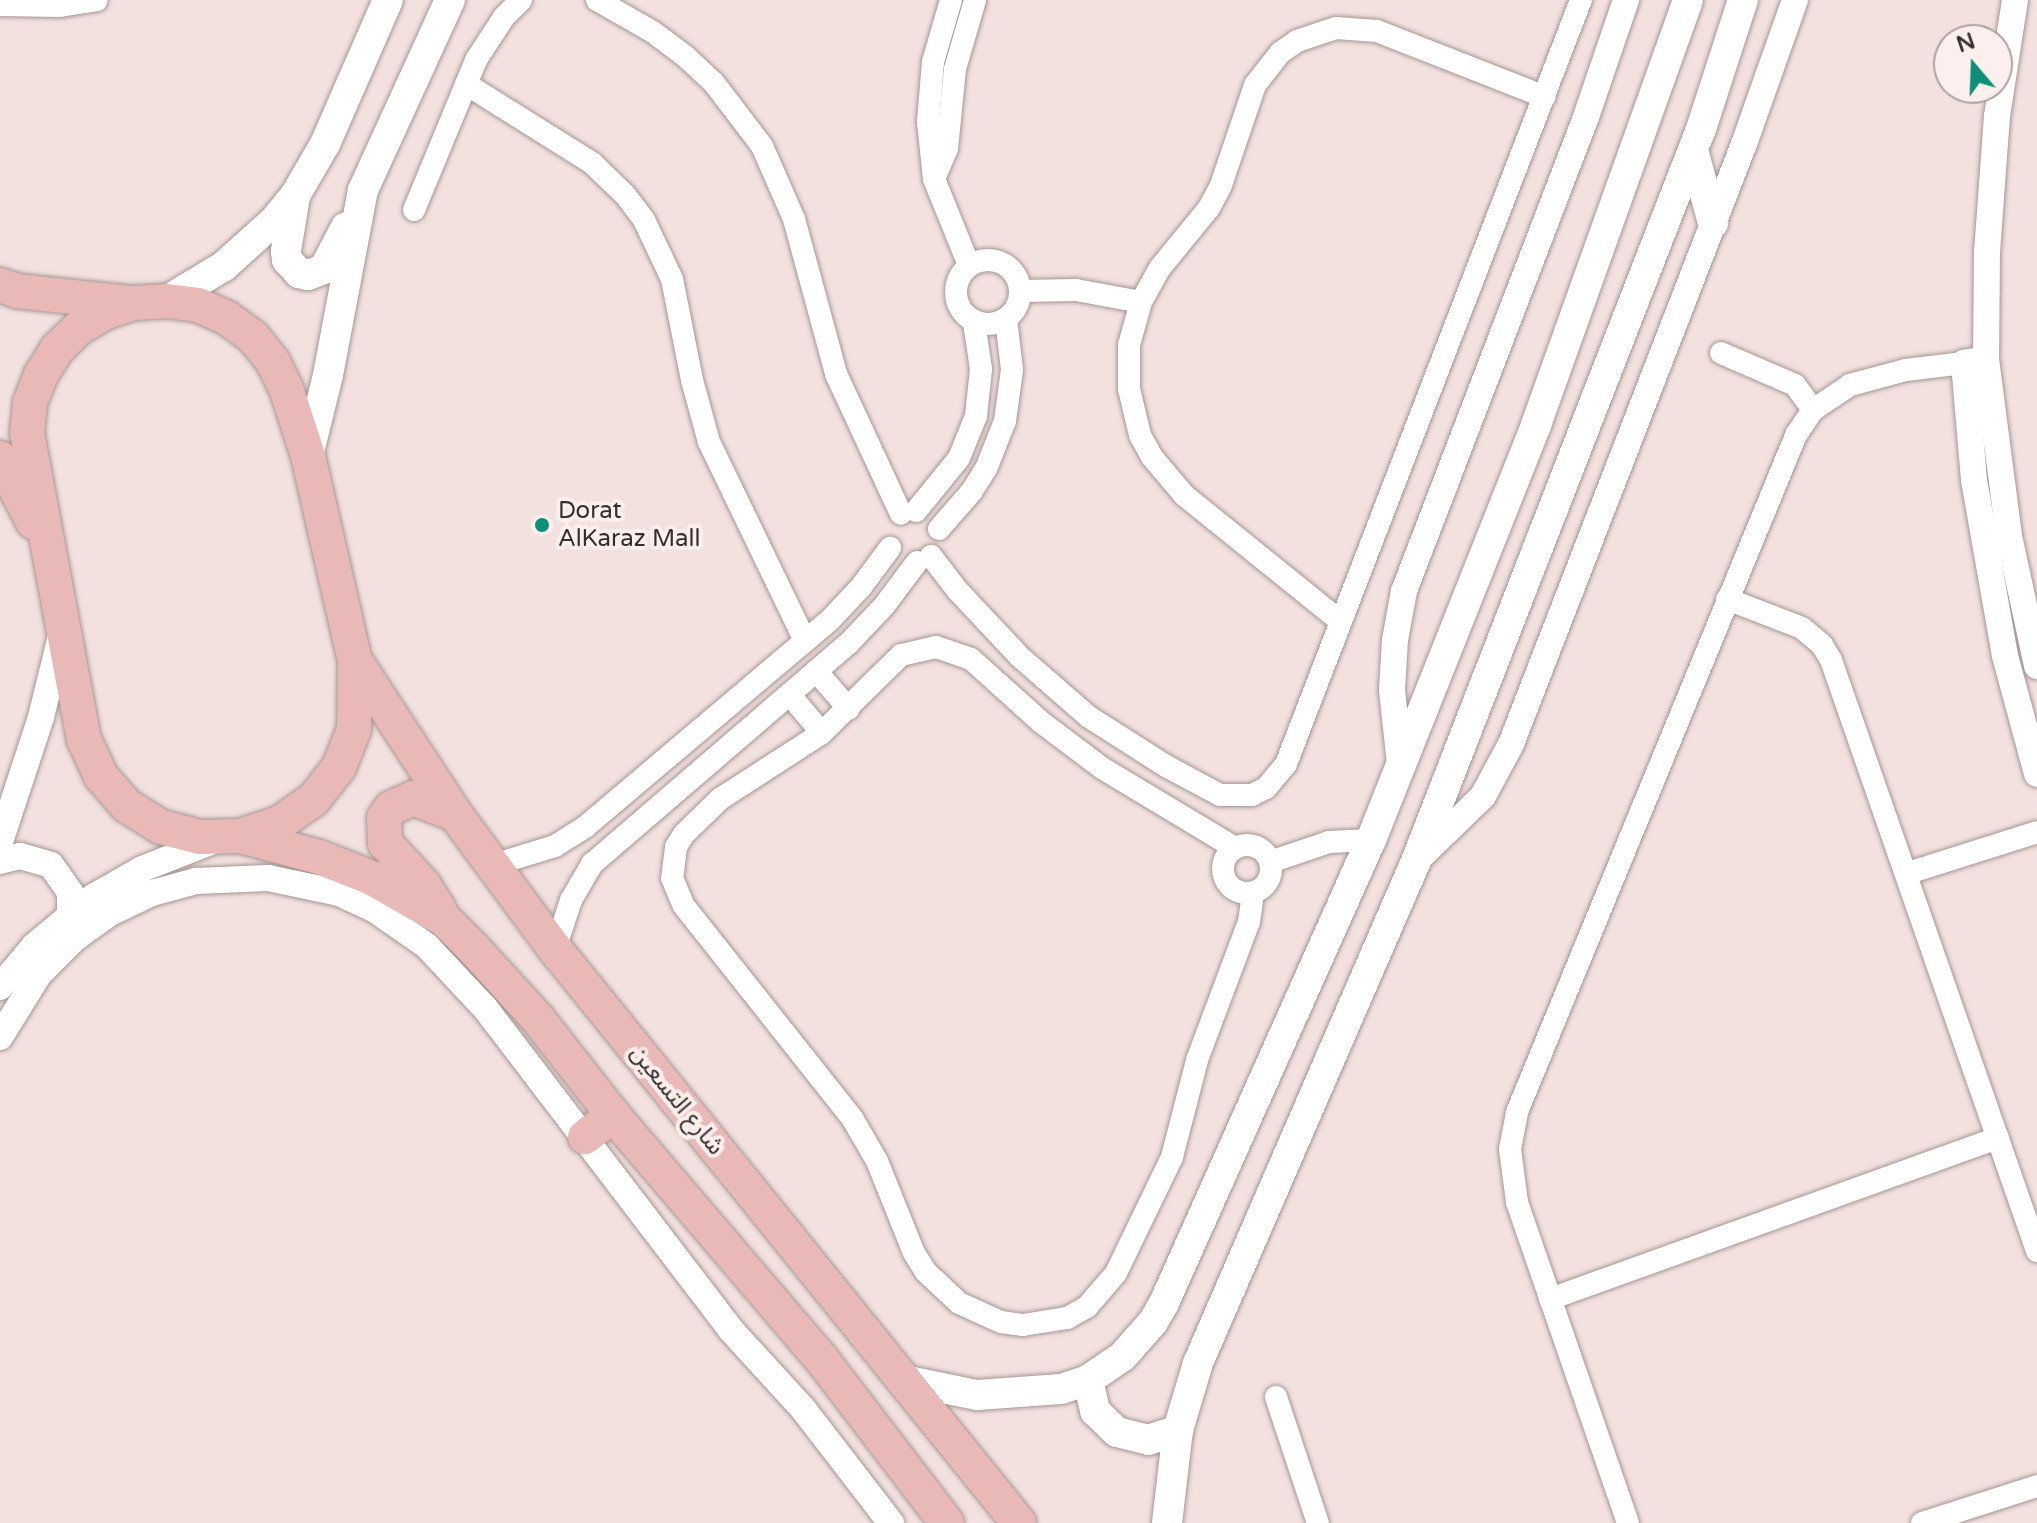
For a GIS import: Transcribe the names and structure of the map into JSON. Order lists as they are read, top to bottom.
{
  "streets": {
    "main road": ["شارع التسعين"]
  },
  "places": ["Dorat AlKaraz Mall"],
  "north": "top"
}
